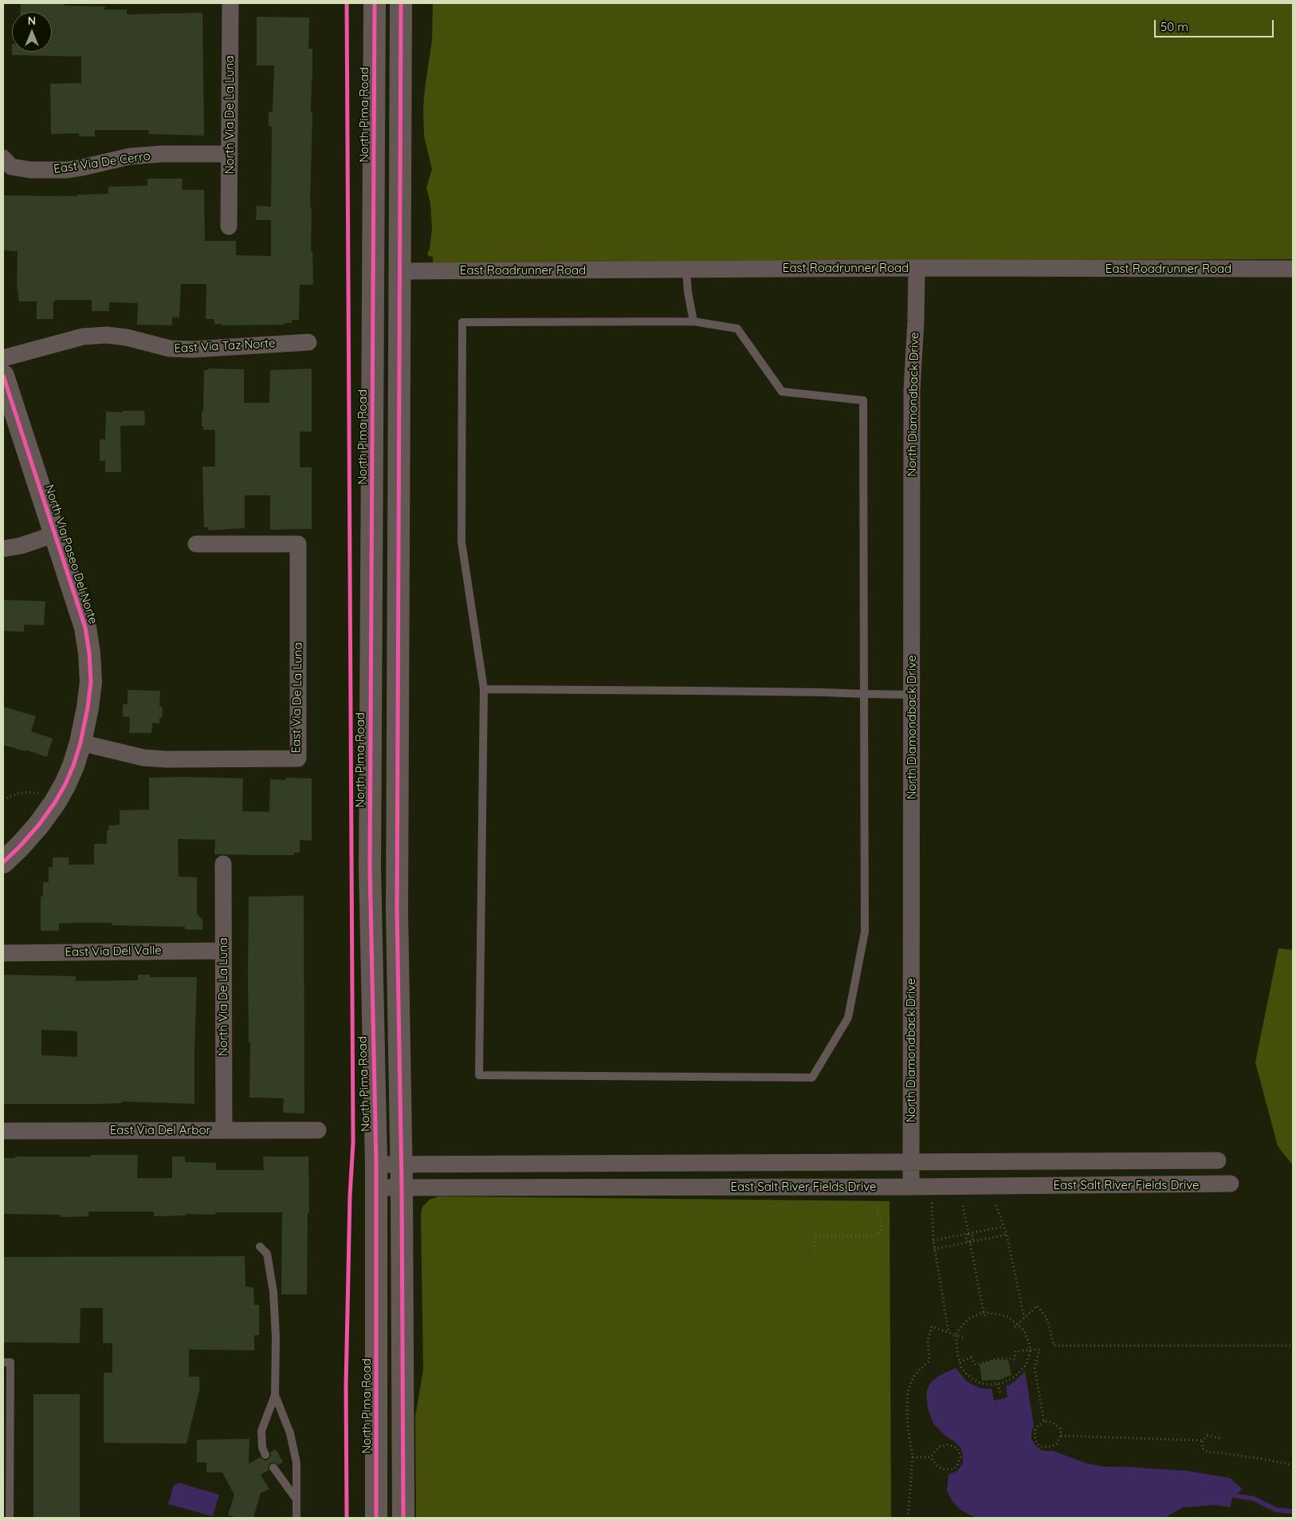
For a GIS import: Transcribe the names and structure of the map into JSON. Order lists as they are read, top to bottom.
{
  "streets": {
    "main road": ["North Pima Road", "North Via Paseo Del Norte"],
    "street": [
      "North Via De La Luna",
      "East Via De Cerro",
      "East Roadrunner Road",
      "East Via Taz Norte",
      "North Diamondback Drive",
      "East Via De La Luna",
      "East Via Del Valle",
      "East Via Del Arbor",
      "East Salt River Fields Drive"
    ]
  },
  "crossings": [
    ["North Via De La Luna", "East Via De Cerro"],
    ["North Via De La Luna", "East Via Del Valle"],
    ["North Via De La Luna", "East Via Del Arbor"],
    ["North Pima Road", "East Salt River Fields Drive"],
    ["East Roadrunner Road", "North Diamondback Drive"],
    ["North Diamondback Drive", "East Salt River Fields Drive"],
    ["North Via Paseo Del Norte", "East Via De La Luna"]
  ],
  "scale_bar": "50 m",
  "north": "top"
}
